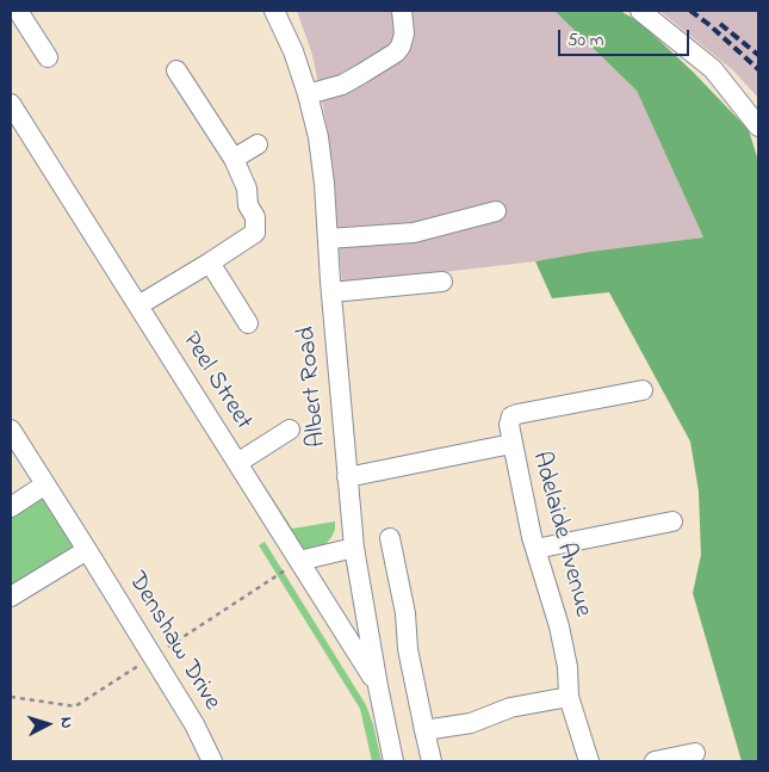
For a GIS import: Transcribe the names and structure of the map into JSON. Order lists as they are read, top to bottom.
{
  "streets": {
    "street": [
      "Peel Street",
      "Albert Road",
      "Adelaide Avenue",
      "Denshaw Drive"
    ]
  },
  "crossings": [
    ["Peel Street", "Albert Road"],
    ["Albert Road", "Adelaide Avenue"]
  ],
  "scale_bar": "50 m",
  "north": "right"
}
